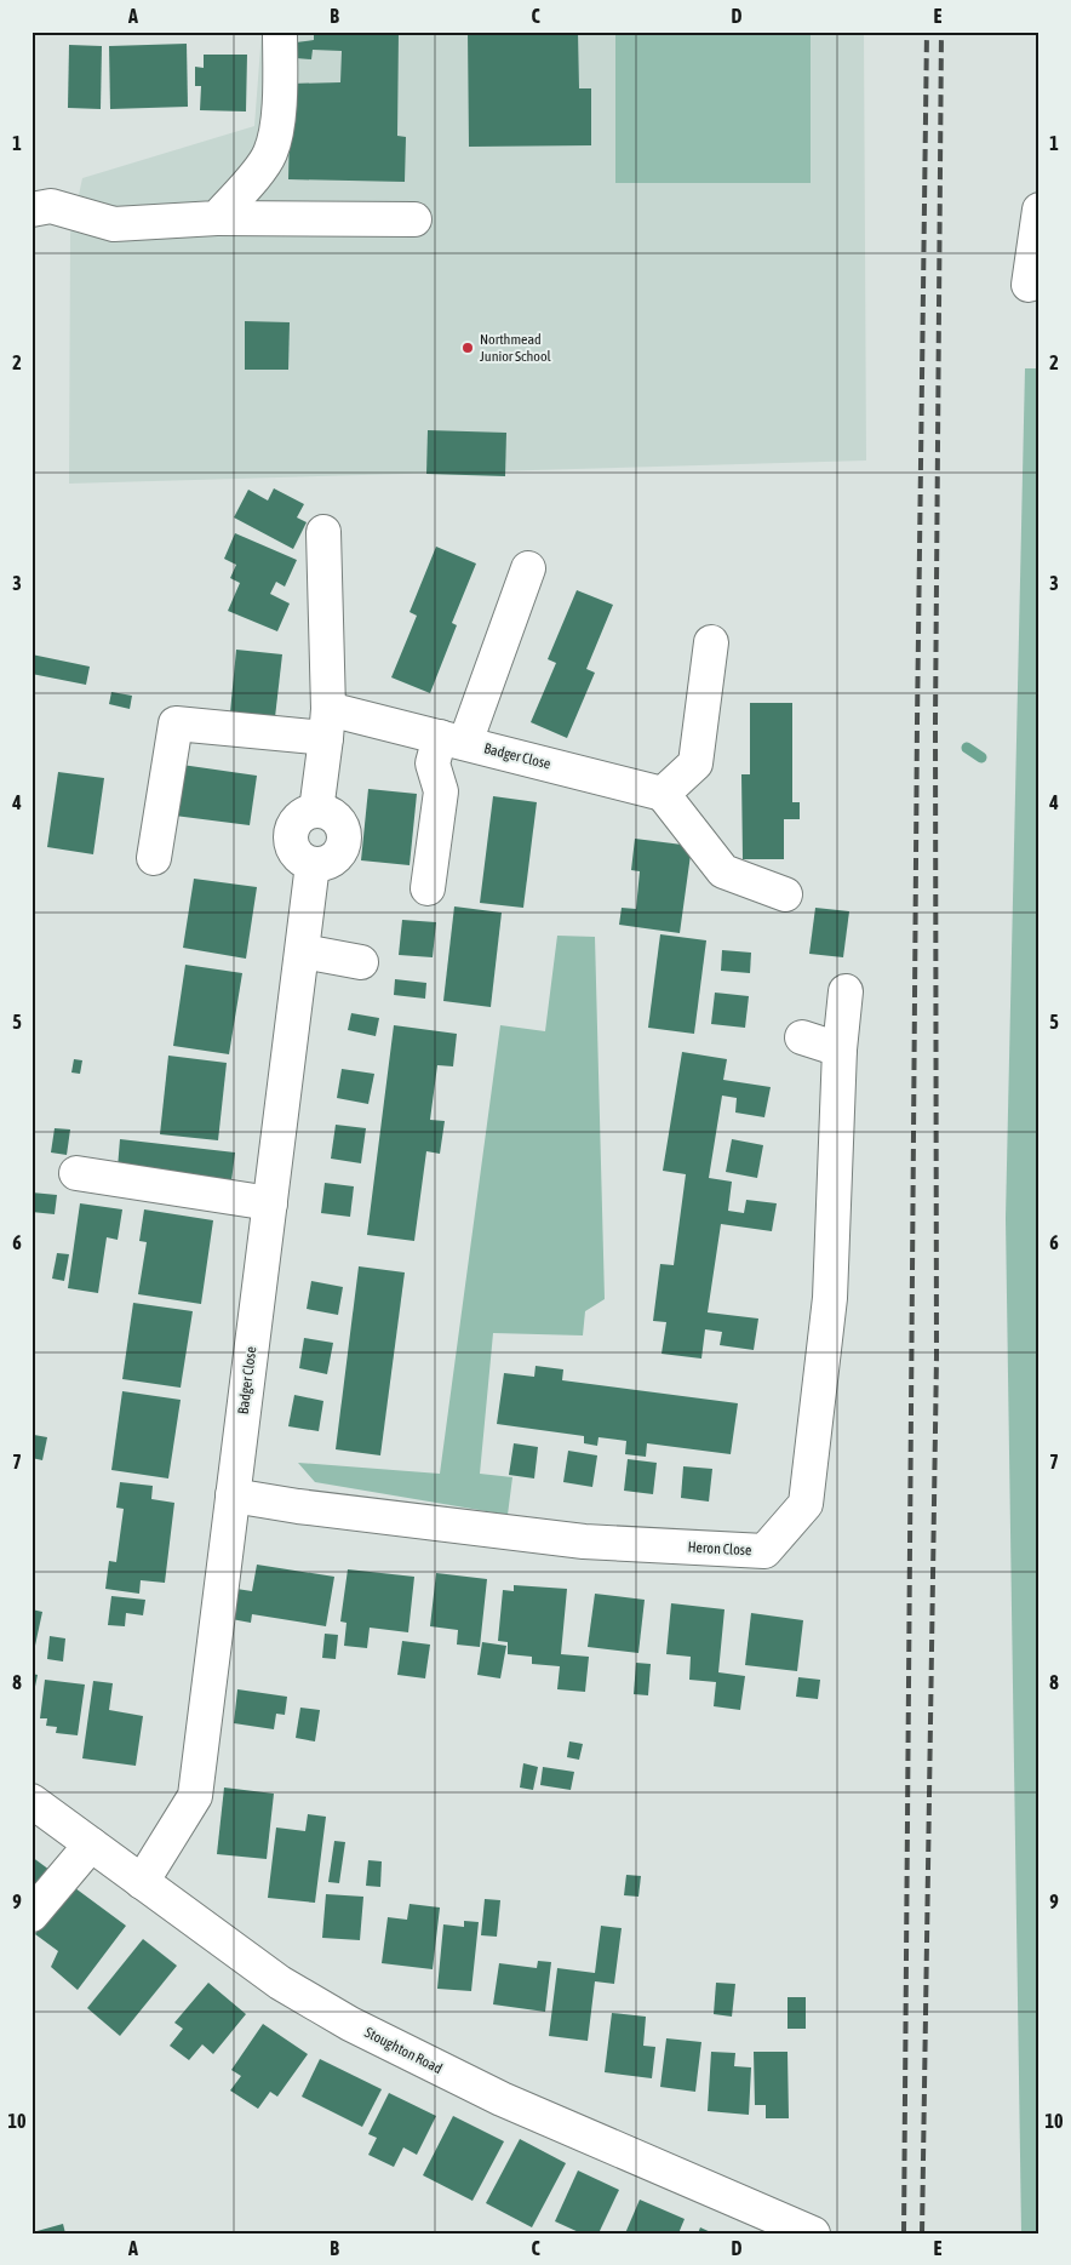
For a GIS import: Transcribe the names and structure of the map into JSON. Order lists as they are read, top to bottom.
{
  "streets": {
    "street": ["Badger Close", "Heron Close", "Stoughton Road"]
  },
  "crossings": [
    ["Badger Close", "Heron Close"],
    ["Badger Close", "Stoughton Road"]
  ],
  "places": ["Northmead Junior School"],
  "grid": {
    "columns": [
      "A",
      "B",
      "C",
      "D",
      "E"
    ],
    "rows": [
      "1",
      "2",
      "3",
      "4",
      "5",
      "6",
      "7",
      "8",
      "9",
      "10"
    ]
  }
}
